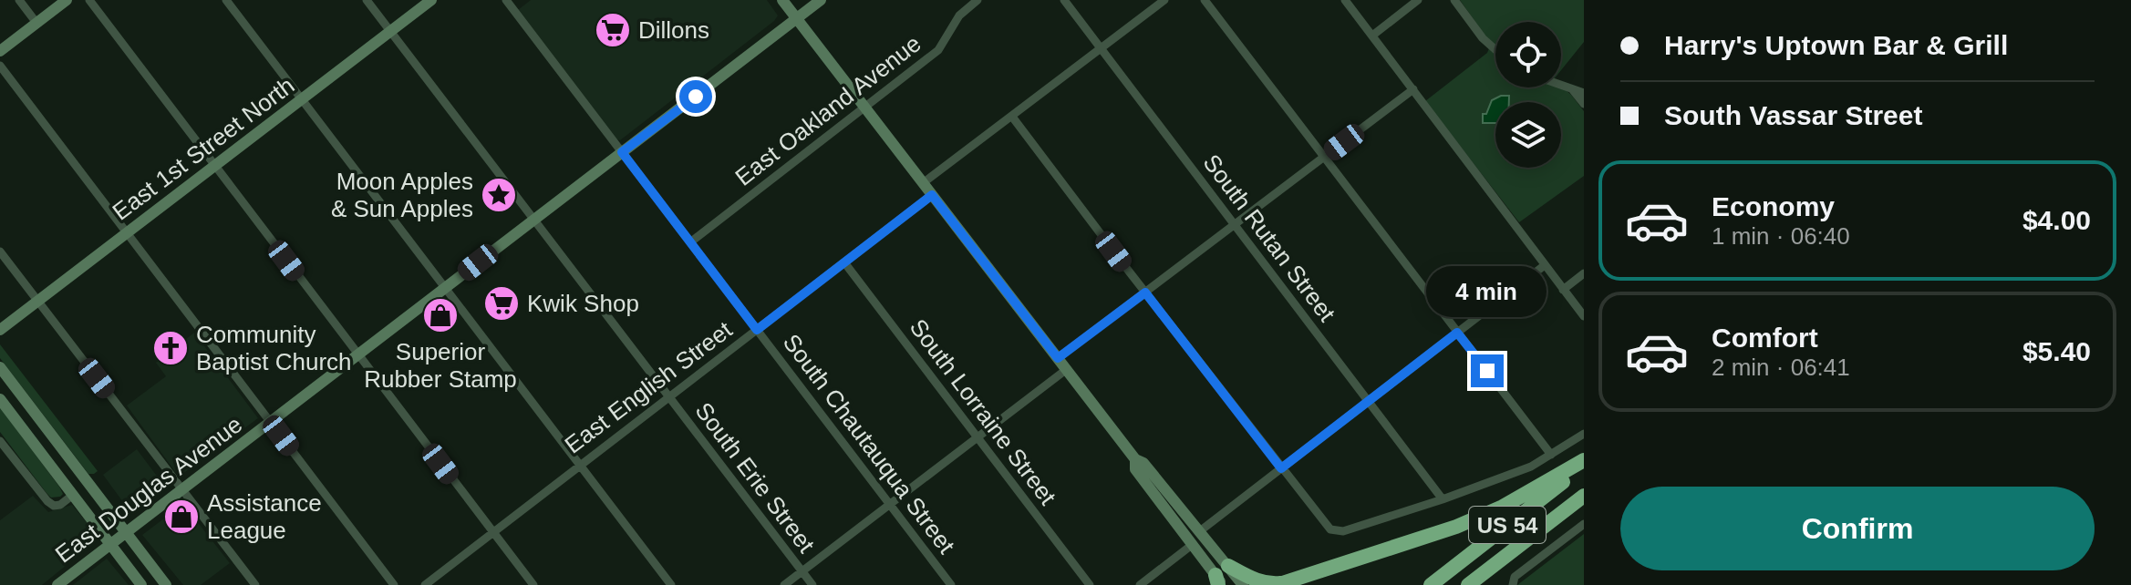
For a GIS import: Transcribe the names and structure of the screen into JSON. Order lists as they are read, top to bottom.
{
  "streets": {
    "highway": ["US 54"],
    "main road": ["East 1st Street North", "East Douglas Avenue"],
    "street": [
      "East Oakland Avenue",
      "South Rutan Street",
      "East English Street",
      "South Lorraine Street",
      "South Chautauqua Street",
      "South Erie Street"
    ]
  },
  "crossings": [
    ["East Oakland Avenue", "South Chautauqua Street"],
    ["East 1st Street North", "South Erie Street"],
    ["East English Street", "South Lorraine Street"],
    ["East English Street", "South Chautauqua Street"],
    ["East English Street", "South Erie Street"],
    ["South Chautauqua Street", "East Douglas Avenue"],
    ["South Erie Street", "East Douglas Avenue"]
  ],
  "places": {
    "supermarket": ["Dillons", "Kwik Shop"],
    "place": ["Moon Apples & Sun Apples"],
    "shop": ["Superior Rubber Stamp", "Assistance League"],
    "church": ["Community Baptist Church"]
  },
  "page": {
    "banner": ["Harry's Uptown Bar & Grill", "South Vassar Street"],
    "list": [
      {
        "name": "Economy",
        "note": "1 min · 06:40",
        "value": "$4.00"
      },
      {
        "name": "Comfort",
        "note": "2 min · 06:41",
        "value": "$5.40"
      }
    ],
    "bubble": "4 min",
    "buttons": "Confirm"
  }
}
